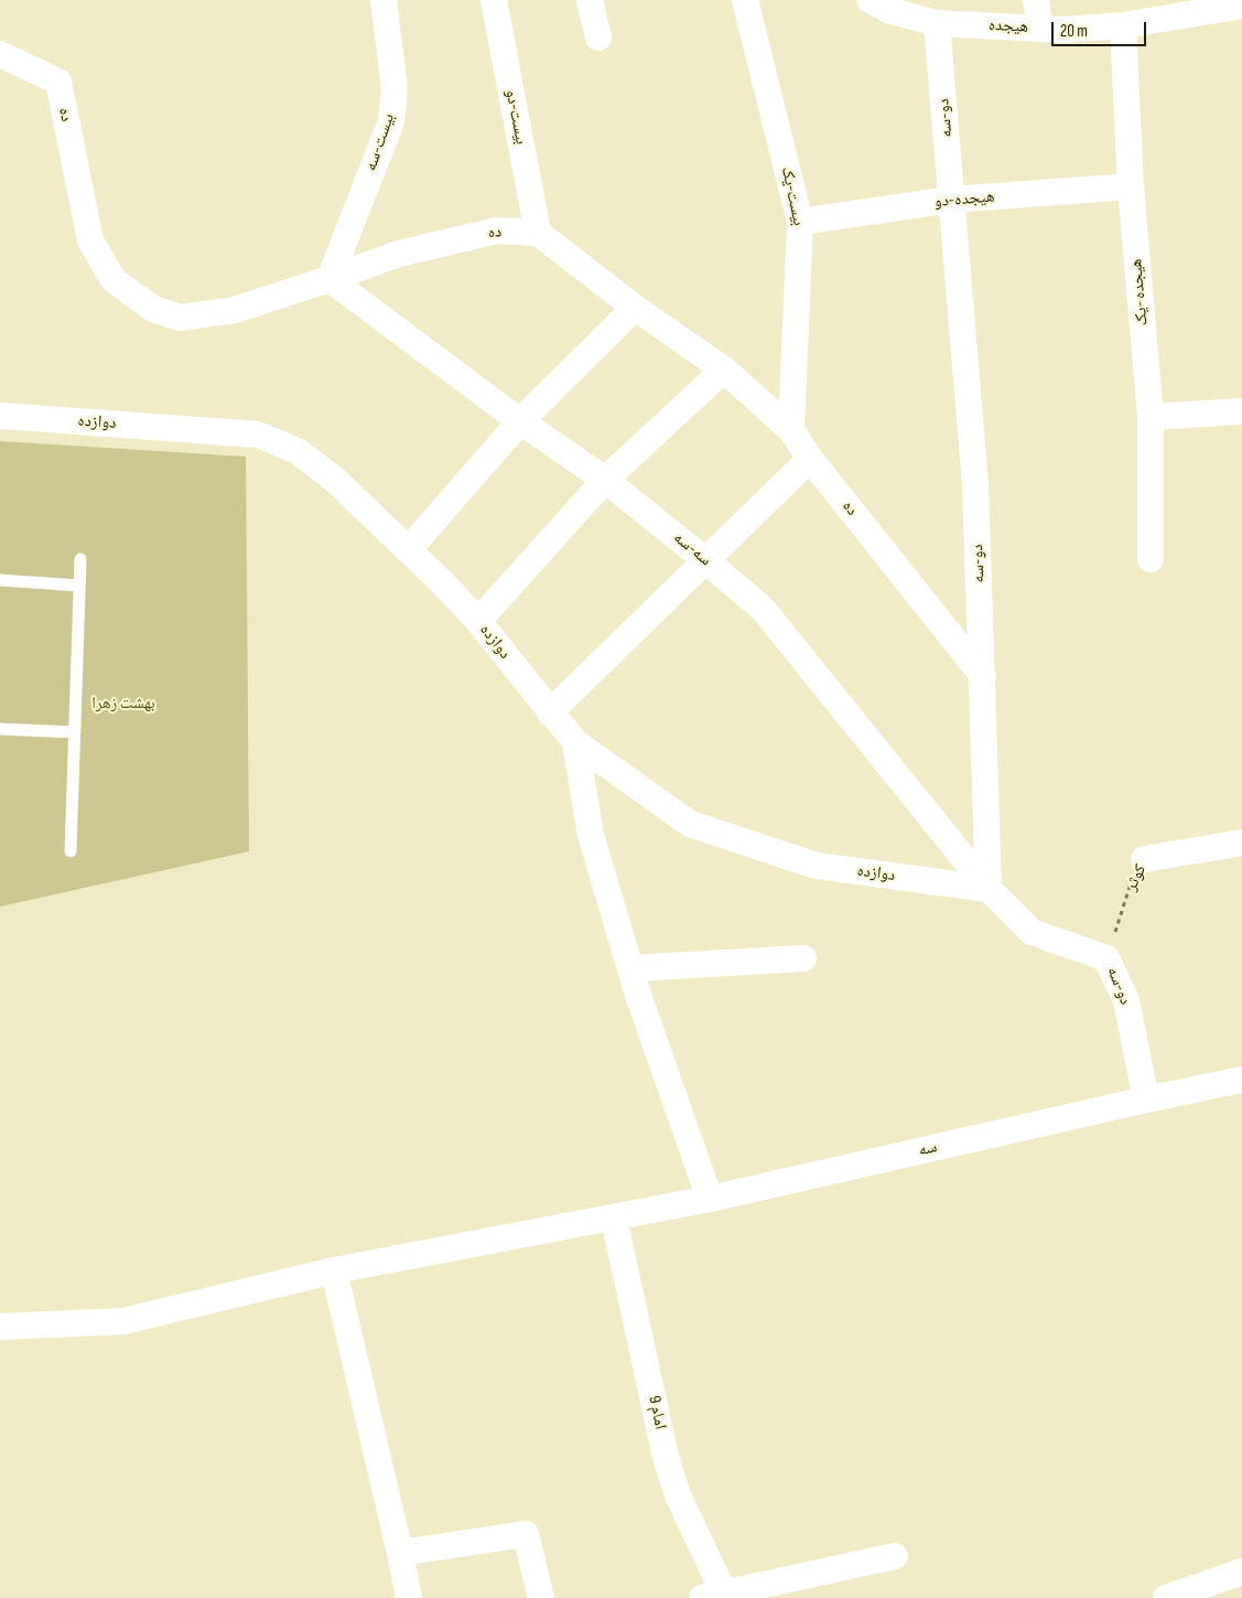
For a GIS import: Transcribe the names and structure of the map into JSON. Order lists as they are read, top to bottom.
{
  "streets": {
    "street": [
      "هیجده",
      "ده",
      "بیست-دو",
      "دو-سه",
      "بیست-سه",
      "بیست-یک",
      "هیجده-دو",
      "هیجده -یک",
      "دوازده",
      "سه-سه",
      "کوثر",
      "سه",
      "امام 9"
    ]
  },
  "crossings": [
    ["هیجده", "دو-سه"],
    ["هیجده", "هیجده -یک"],
    ["ده", "بیست-دو"],
    ["ده", "دو-سه"],
    ["ده", "بیست-سه"],
    ["ده", "بیست-یک"],
    ["ده", "سه-سه"],
    ["دو-سه", "هیجده-دو"],
    ["دو-سه", "دوازده"],
    ["دو-سه", "سه-سه"],
    ["دو-سه", "کوثر"],
    ["دو-سه", "سه"],
    ["بیست-سه", "سه-سه"],
    ["بیست-یک", "هیجده-دو"],
    ["هیجده-دو", "هیجده -یک"],
    ["دوازده", "سه-سه"],
    ["سه", "امام 9"]
  ],
  "parks": ["بهشت زهرا"],
  "scale_bar": "20 m"
}
